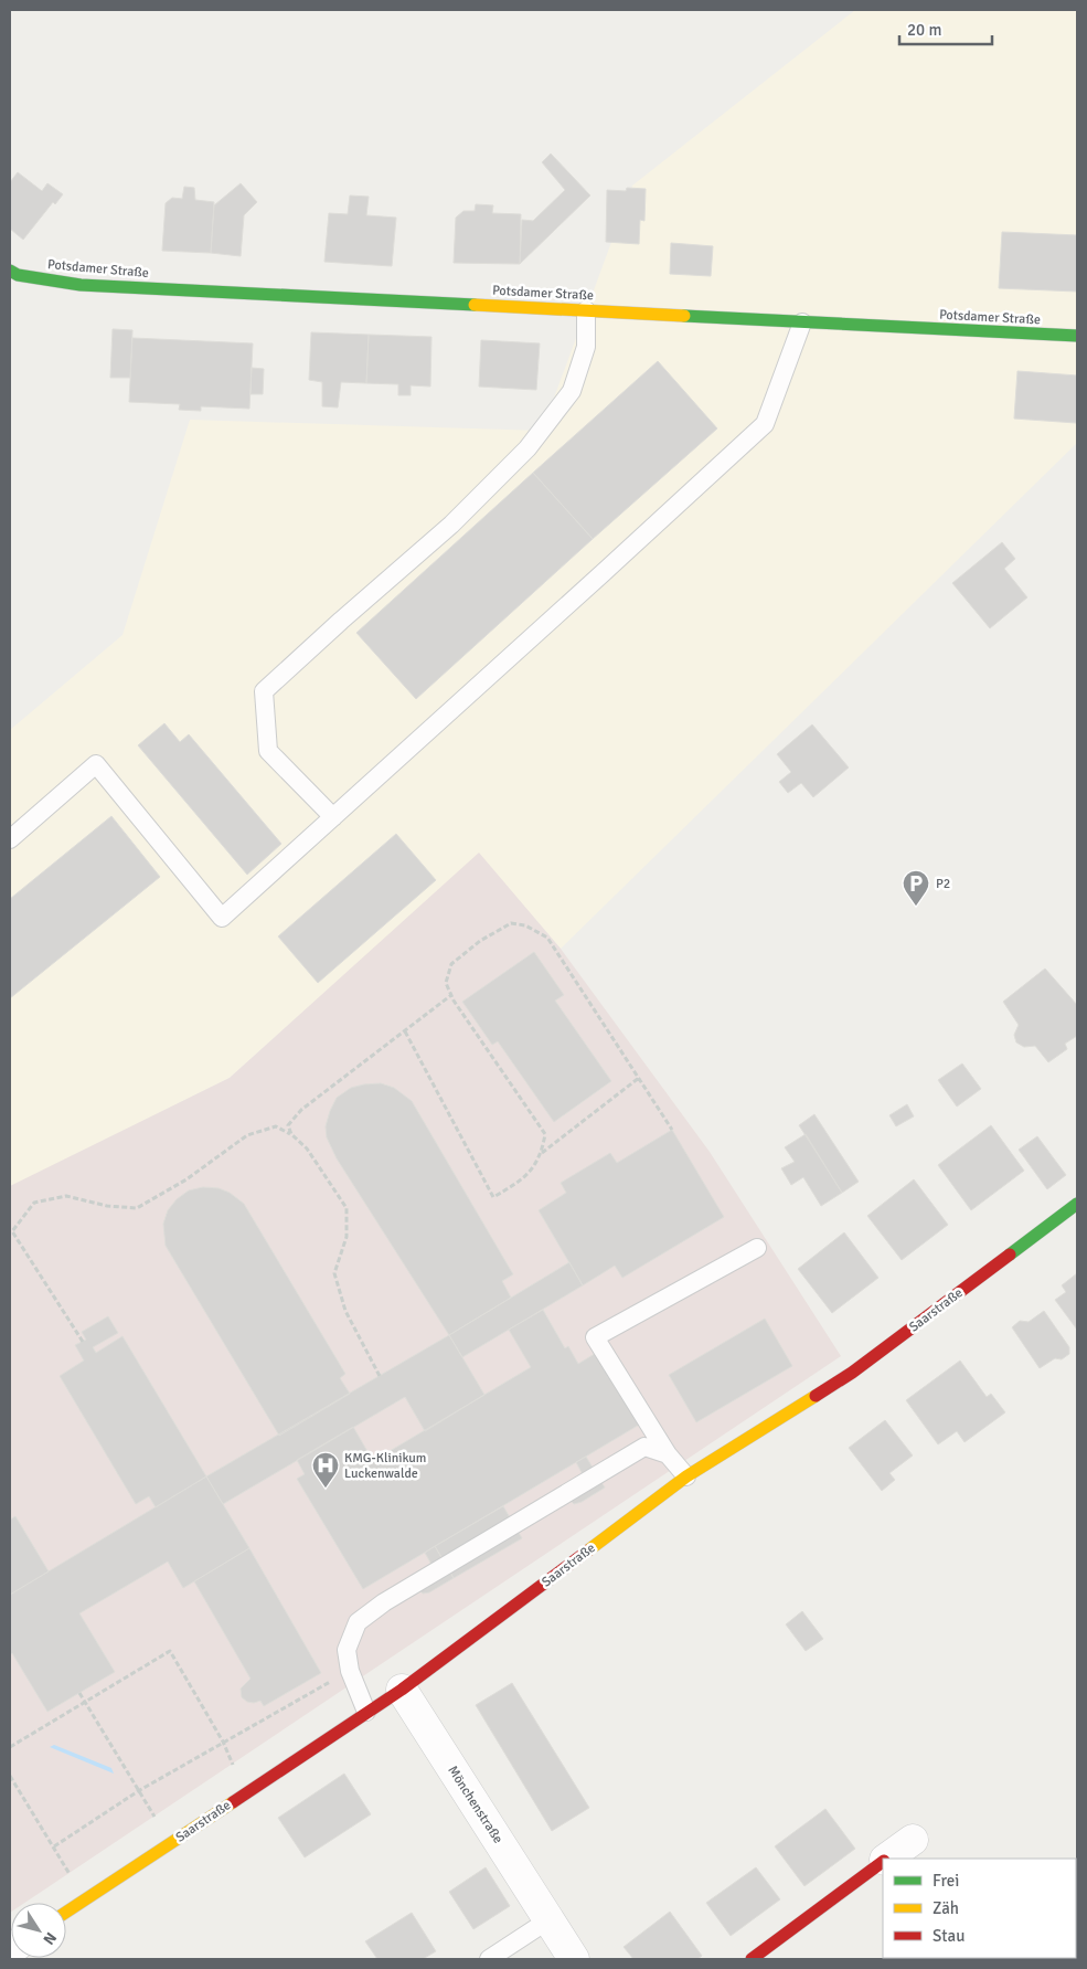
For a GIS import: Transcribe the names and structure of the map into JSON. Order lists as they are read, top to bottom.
{
  "streets": {
    "street": ["Potsdamer Straße", "Saarstraße", "Mönchenstraße"]
  },
  "crossings": [
    ["Saarstraße", "Mönchenstraße"]
  ],
  "places": {
    "parking": ["P2"],
    "hospital": ["KMG-Klinikum Luckenwalde"]
  },
  "legend": ["Frei", "Zäh", "Stau"],
  "scale_bar": "20 m",
  "north": "bottom right"
}
